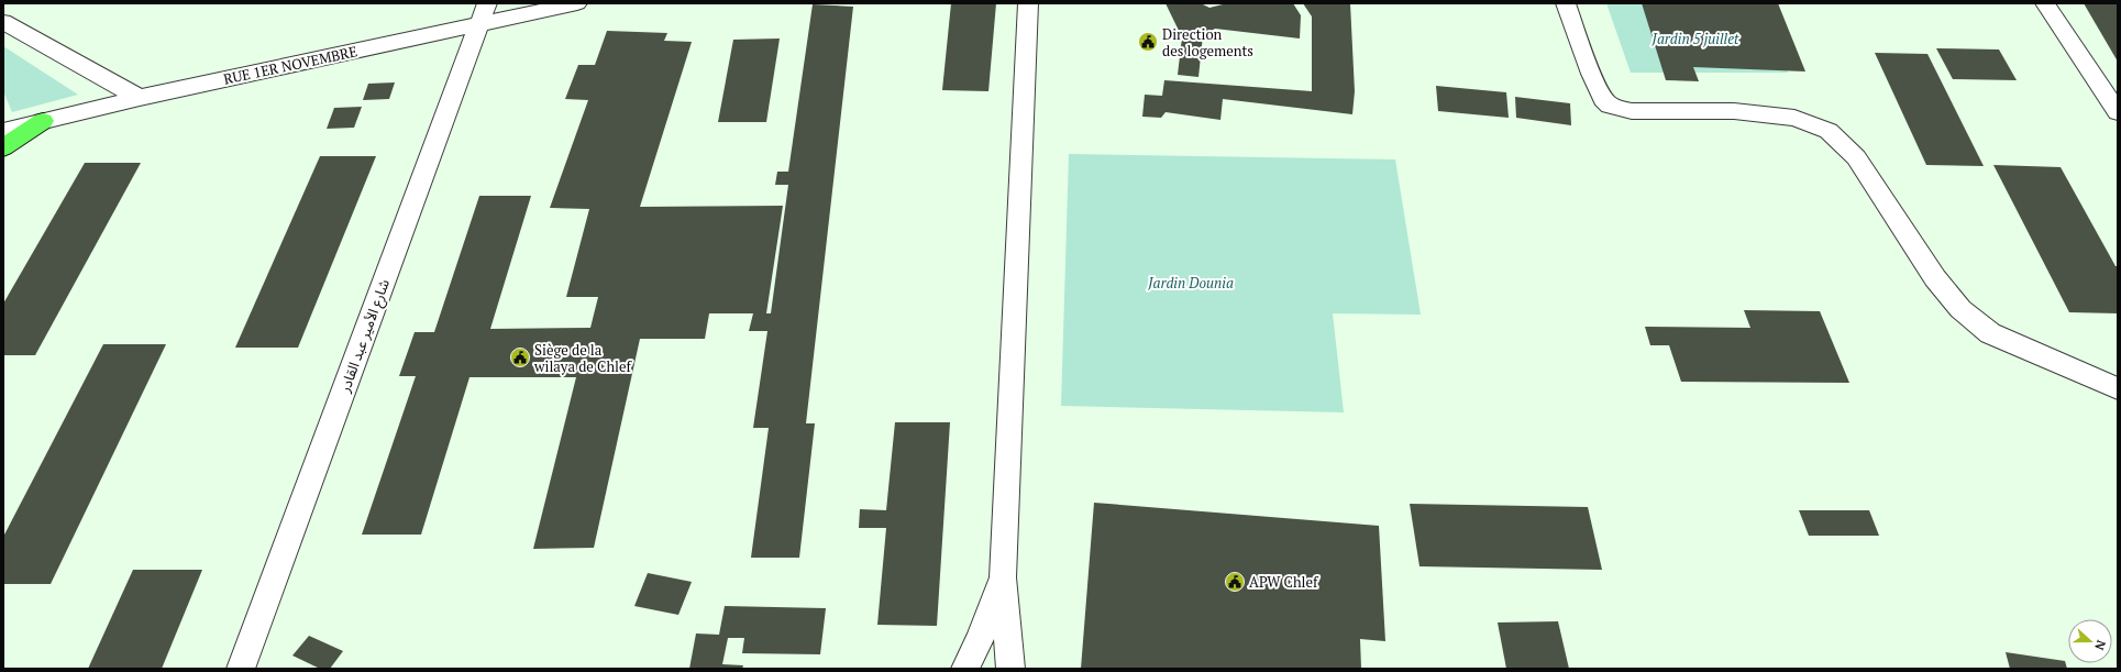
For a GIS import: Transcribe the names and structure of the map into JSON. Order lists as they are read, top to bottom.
{
  "streets": {
    "street": ["RUE 1ER NOVEMBRE", "شارع الأمير عبد القادر"]
  },
  "crossings": [
    ["RUE 1ER NOVEMBRE", "شارع الأمير عبد القادر"]
  ],
  "parks": ["Jardin 5 juillet", "Jardin Dounia"],
  "places": {
    "public building": ["Direction des logements", "Siège de la wilaya de Chlef", "APW Chlef"]
  },
  "north": "right"
}
